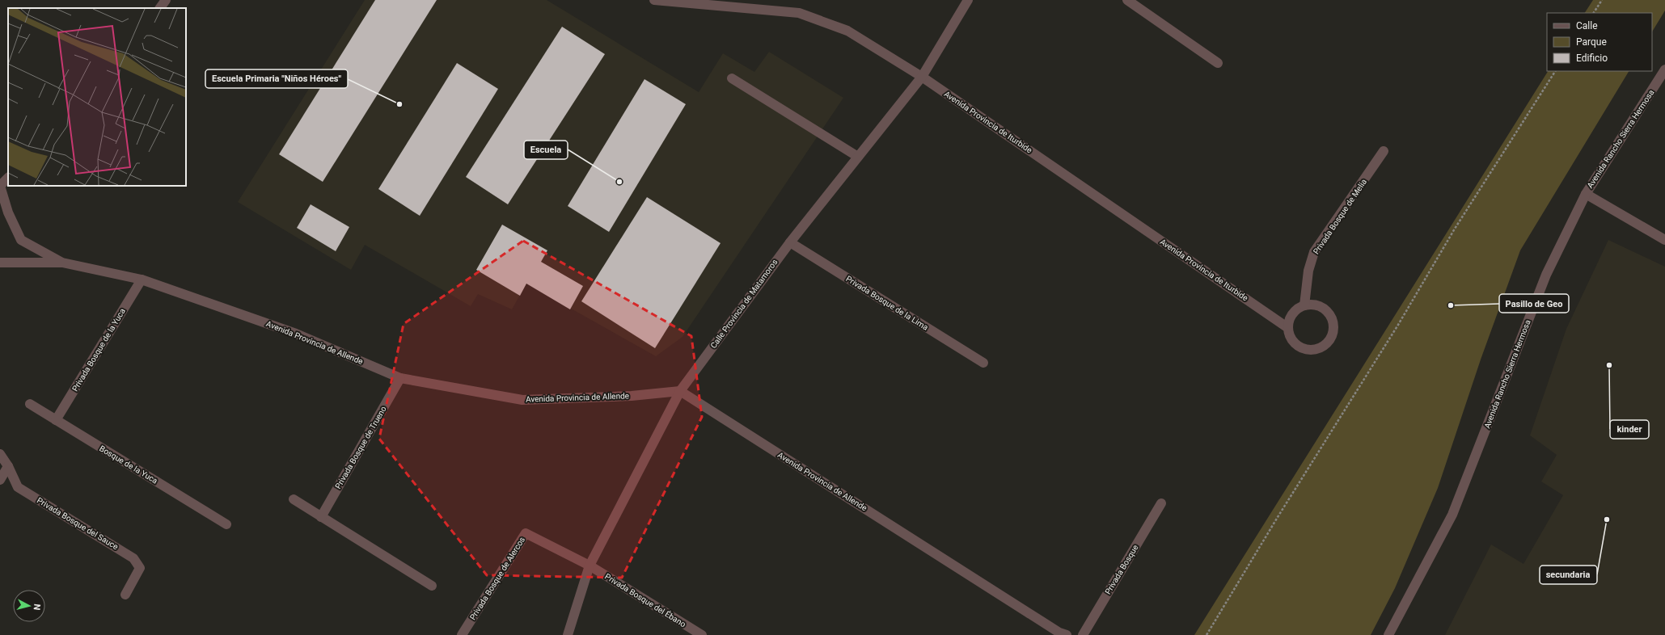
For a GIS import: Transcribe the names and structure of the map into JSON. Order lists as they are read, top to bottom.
{
  "streets": {
    "street": [
      "Avenida Provincia de Iturbide",
      "Avenida Rancho Sierra Hermosa",
      "Privada Bosque de Melia",
      "Privada Bosque de la Lima",
      "Calle Provincia de Matamoros",
      "Avenida Provincia de Allende",
      "Privada Bosque de la Yuca",
      "Privada Bosque de Trueno",
      "Bosque de la Yuca",
      "Privada Bosque del Sauce",
      "Privada Bosque",
      "Privada Bosque de Alercos",
      "Privada Bosque del Ébano"
    ]
  },
  "crossings": [
    ["Avenida Provincia de Iturbide", "Privada Bosque de Melia"],
    ["Avenida Provincia de Iturbide", "Calle Provincia de Matamoros"],
    ["Privada Bosque de la Lima", "Calle Provincia de Matamoros"],
    ["Calle Provincia de Matamoros", "Avenida Provincia de Allende"],
    ["Calle Provincia de Matamoros", "Privada Bosque de Alercos"],
    ["Calle Provincia de Matamoros", "Privada Bosque del Ébano"],
    ["Avenida Provincia de Allende", "Privada Bosque de la Yuca"],
    ["Avenida Provincia de Allende", "Privada Bosque de Trueno"],
    ["Privada Bosque de la Yuca", "Bosque de la Yuca"],
    ["Privada Bosque de Alercos", "Privada Bosque del Ébano"]
  ],
  "places": [
    "Escuela Primaria \"Niños Héroes\"",
    "Escuela",
    "Pasillo de Geo",
    "kinder",
    "secundaria"
  ],
  "legend": ["Calle", "Parque", "Edificio"],
  "north": "right"
}
